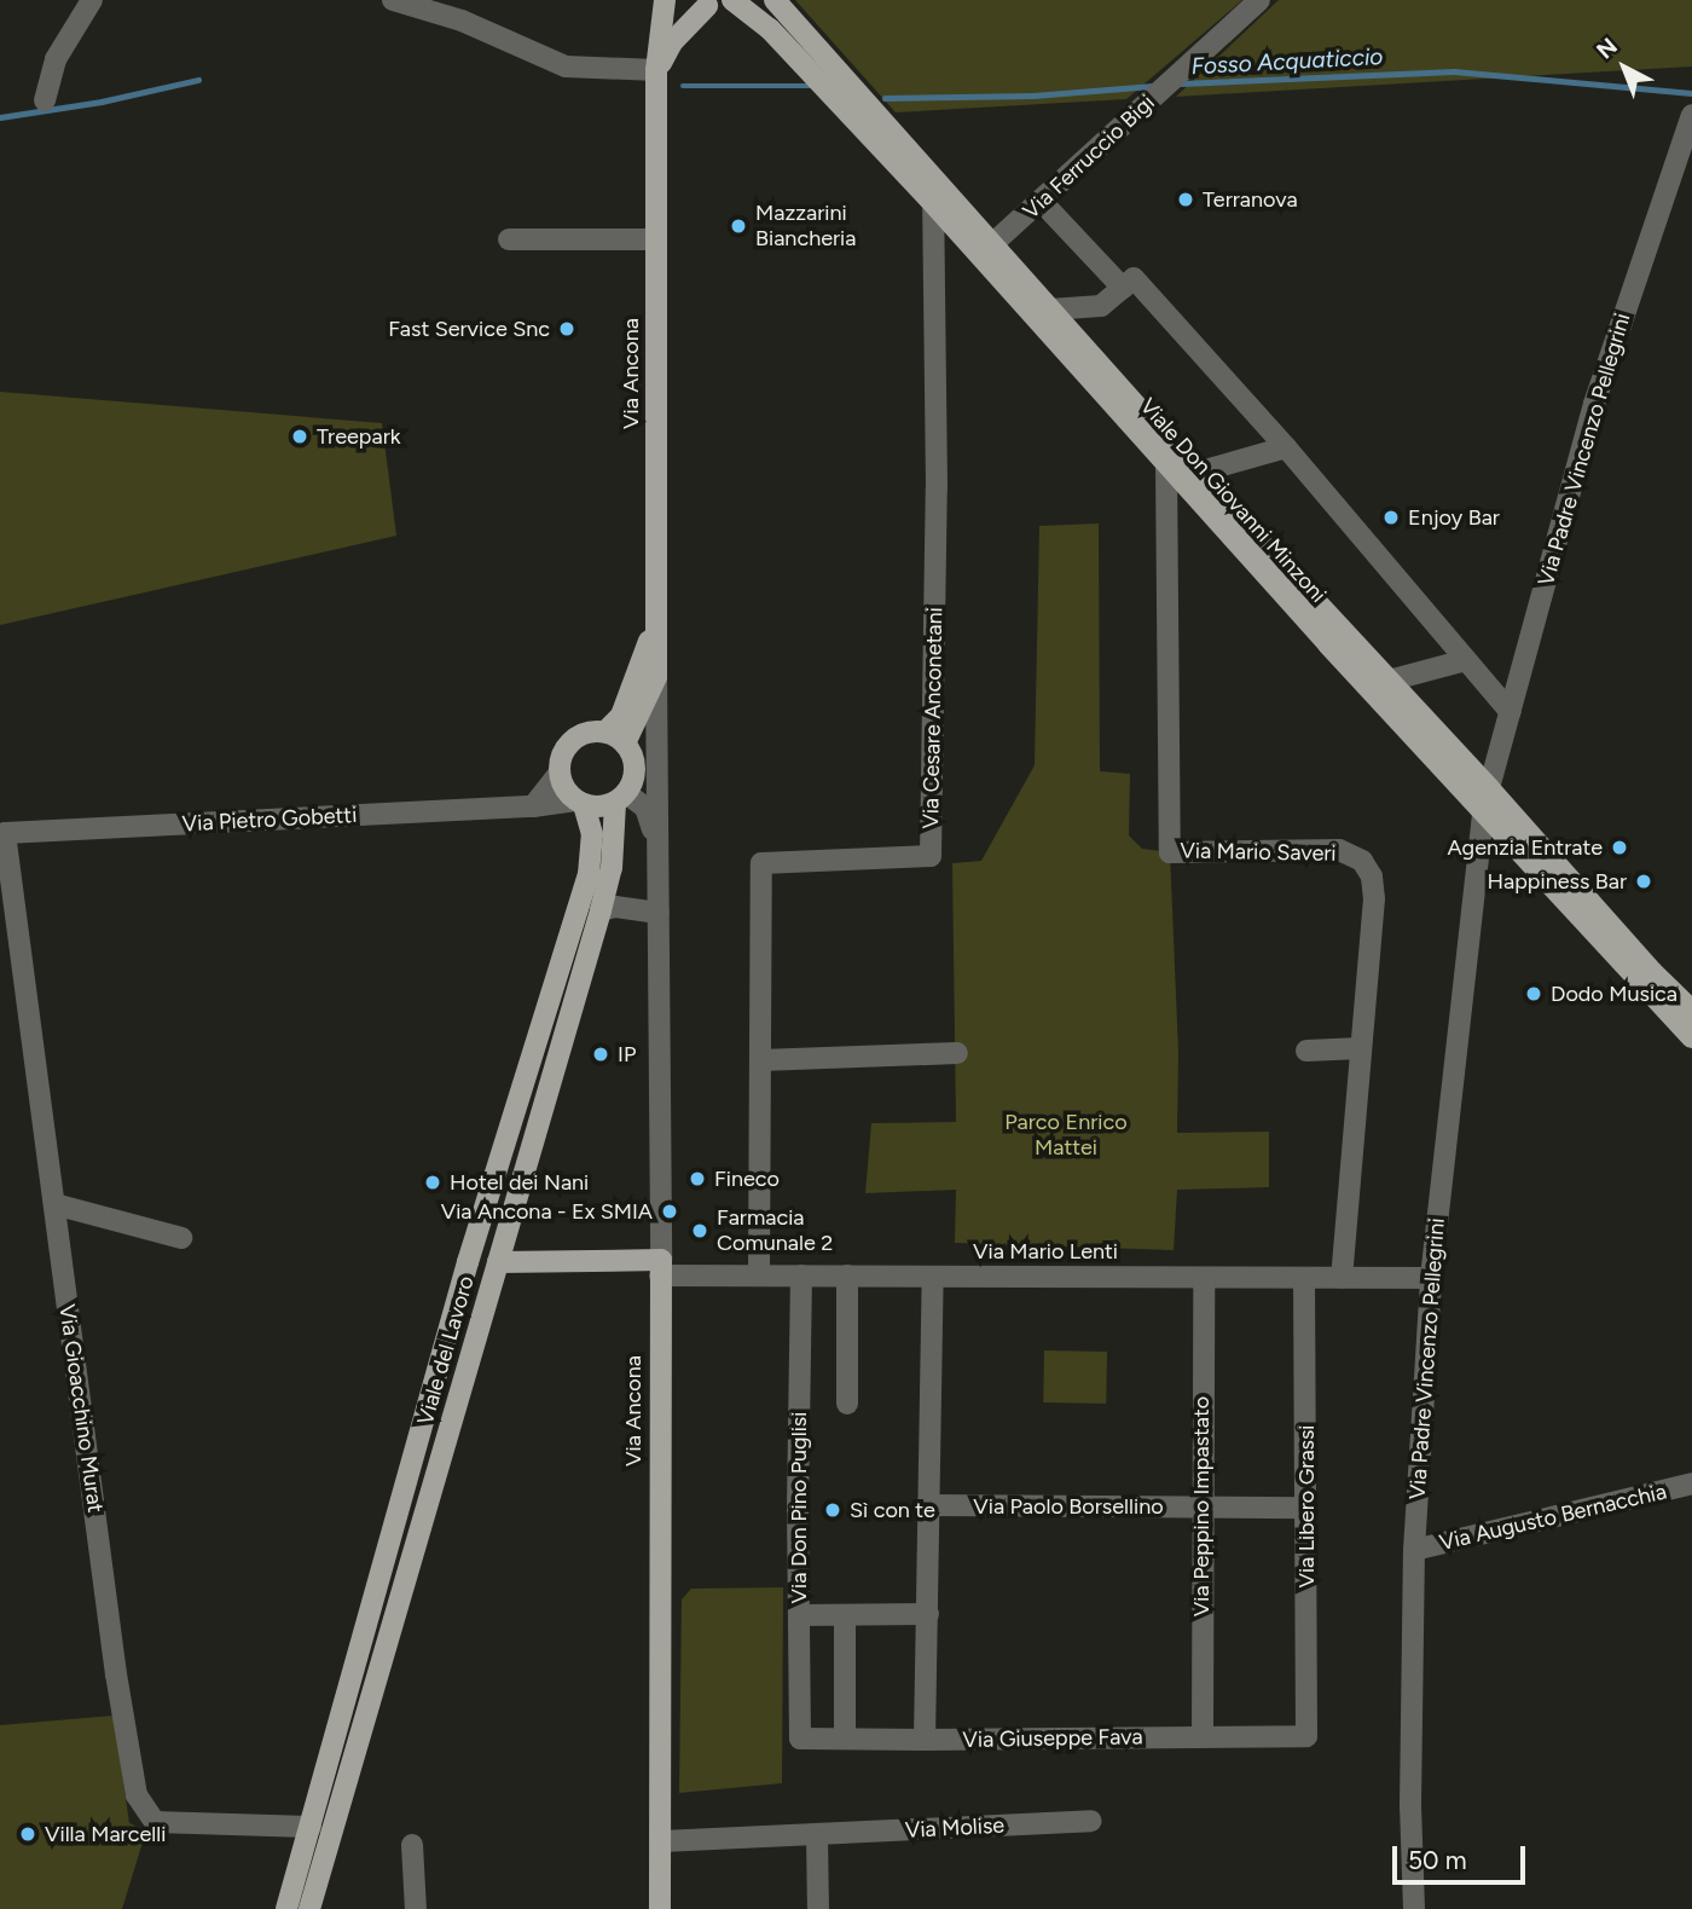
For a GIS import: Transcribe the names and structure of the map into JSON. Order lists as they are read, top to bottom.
{
  "streets": {
    "main road": [
      "Via Ancona",
      "Viale Don Giovanni Minzoni",
      "Via Mario Lenti",
      "Viale del Lavoro"
    ],
    "street": [
      "Via Ferruccio Bigi",
      "Via Padre Vincenzo Pellegrini",
      "Via Cesare Anconetani",
      "Via Pietro Gobetti",
      "Via Mario Saveri",
      "Via Gioacchino Murat",
      "Via Paolo Borsellino",
      "Via Peppino Impastato",
      "Via Libero Grassi",
      "Via Don Pino Puglisi",
      "Via Augusto Bernacchia",
      "Via Giuseppe Fava",
      "Via Molise"
    ]
  },
  "crossings": [
    ["Via Ferruccio Bigi", "Viale Don Giovanni Minzoni"],
    ["Via Ancona", "Via Pietro Gobetti"],
    ["Via Ancona", "Via Mario Lenti"],
    ["Via Ancona", "Viale del Lavoro"],
    ["Via Ancona", "Via Molise"],
    ["Via Padre Vincenzo Pellegrini", "Viale Don Giovanni Minzoni"],
    ["Via Padre Vincenzo Pellegrini", "Via Mario Lenti"],
    ["Via Padre Vincenzo Pellegrini", "Via Augusto Bernacchia"],
    ["Viale Don Giovanni Minzoni", "Via Cesare Anconetani"],
    ["Viale Don Giovanni Minzoni", "Via Mario Saveri"],
    ["Via Cesare Anconetani", "Via Mario Lenti"],
    ["Via Pietro Gobetti", "Viale del Lavoro"],
    ["Via Pietro Gobetti", "Via Gioacchino Murat"],
    ["Via Mario Saveri", "Via Mario Lenti"],
    ["Via Mario Lenti", "Viale del Lavoro"],
    ["Via Mario Lenti", "Via Peppino Impastato"],
    ["Via Mario Lenti", "Via Libero Grassi"],
    ["Via Mario Lenti", "Via Don Pino Puglisi"],
    ["Viale del Lavoro", "Via Gioacchino Murat"],
    ["Via Paolo Borsellino", "Via Peppino Impastato"],
    ["Via Paolo Borsellino", "Via Libero Grassi"],
    ["Via Peppino Impastato", "Via Giuseppe Fava"],
    ["Via Libero Grassi", "Via Giuseppe Fava"],
    ["Via Don Pino Puglisi", "Via Giuseppe Fava"]
  ],
  "water": ["Fosso Acquaticcio"],
  "parks": ["Parco Enrico Mattei"],
  "places": [
    "Terranova",
    "Mazzarini Biancheria",
    "Fast Service Snc",
    "Treepark",
    "Enjoy Bar",
    "Agenzia Entrate",
    "Happiness Bar",
    "Dodo Musica",
    "IP",
    "Fineco",
    "Hotel dei Nani",
    "Via Ancona - Ex SMIA",
    "Farmacia Comunale 2",
    "Sì con te",
    "Villa Marcelli"
  ],
  "scale_bar": "50 m",
  "north": "top left"
}
